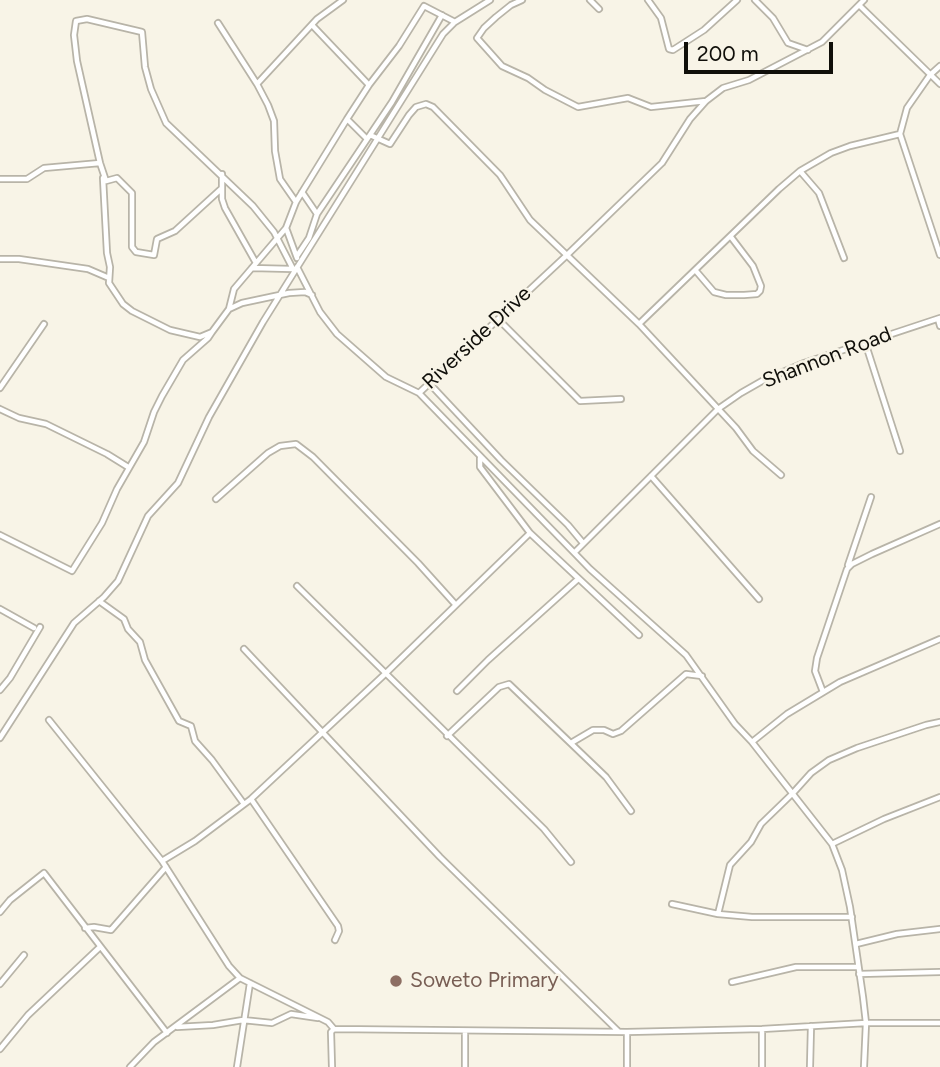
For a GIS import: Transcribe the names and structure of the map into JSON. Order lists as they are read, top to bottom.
{
  "streets": {
    "street": ["Riverside Drive", "Shannon Road"]
  },
  "crossings": [
    ["Riverside Drive", "Shannon Road"]
  ],
  "places": ["Soweto Primary"],
  "scale_bar": "200 m"
}
